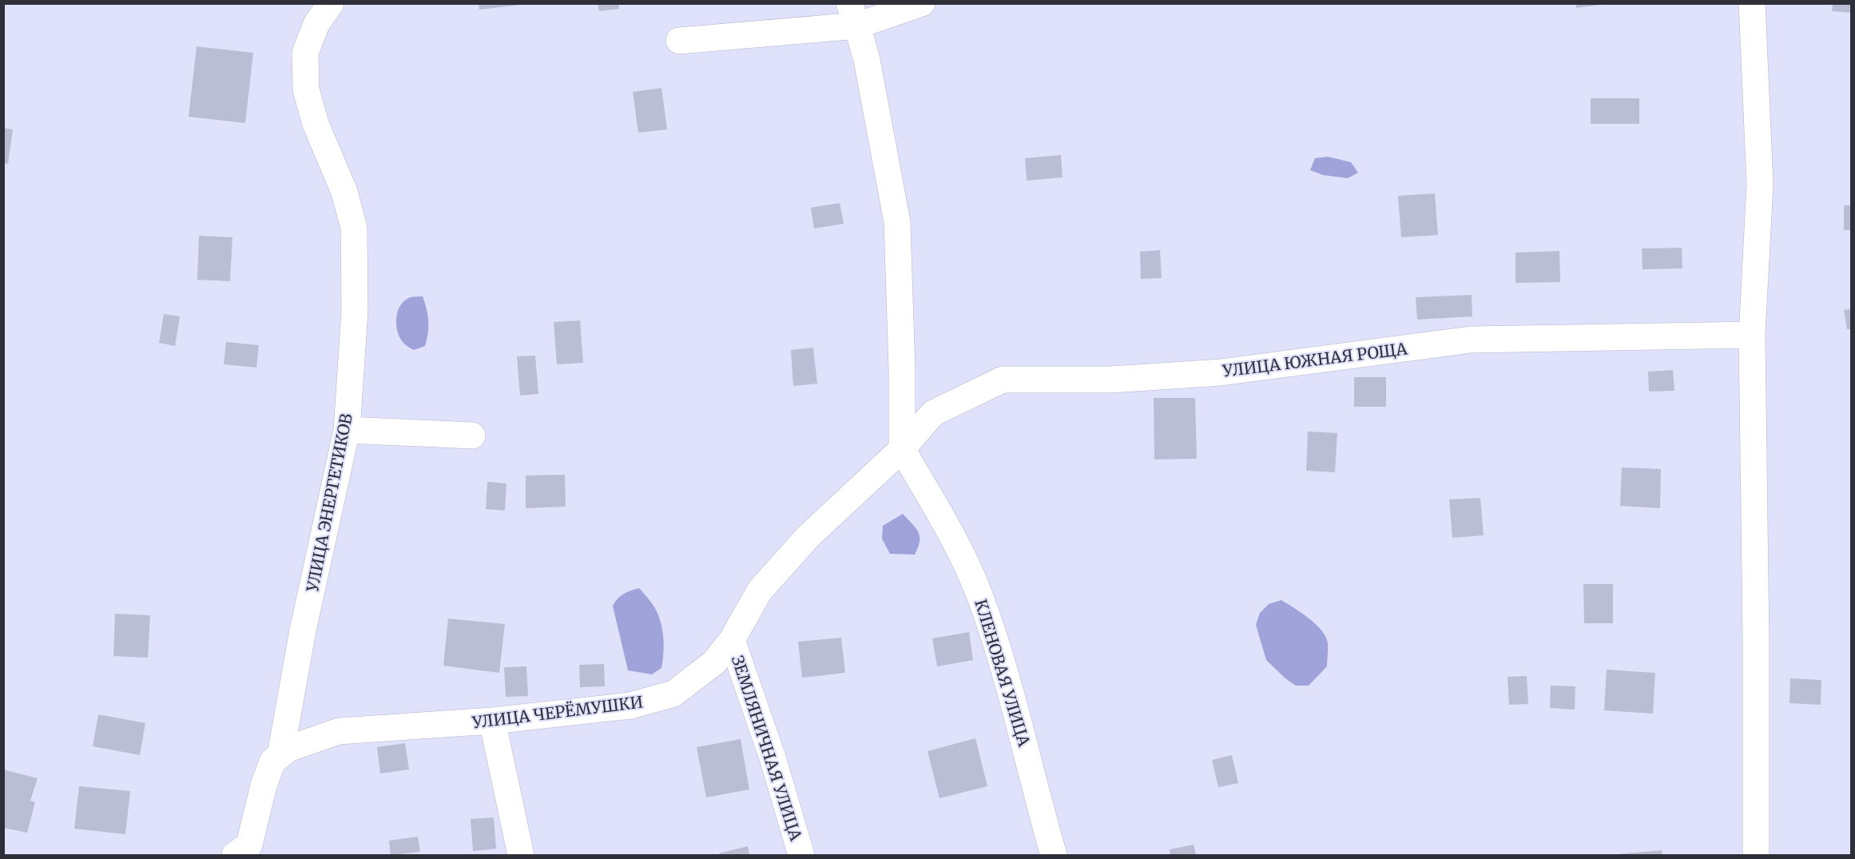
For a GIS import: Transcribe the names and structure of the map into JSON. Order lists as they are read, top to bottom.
{
  "streets": {
    "street": [
      "УЛИЦА ЮЖНАЯ РОЩА",
      "УЛИЦА ЭНЕРГЕТИКОВ",
      "КЛЕНОВАЯ УЛИЦА",
      "УЛИЦА ЧЕРЁМУШКИ",
      "ЗЕМЛЯНИЧНАЯ УЛИЦА"
    ]
  },
  "crossings": [
    ["УЛИЦА ЮЖНАЯ РОЩА", "КЛЕНОВАЯ УЛИЦА"],
    ["УЛИЦА ЮЖНАЯ РОЩА", "УЛИЦА ЧЕРЁМУШКИ"],
    ["УЛИЦА ЭНЕРГЕТИКОВ", "УЛИЦА ЧЕРЁМУШКИ"],
    ["КЛЕНОВАЯ УЛИЦА", "УЛИЦА ЧЕРЁМУШКИ"],
    ["УЛИЦА ЧЕРЁМУШКИ", "ЗЕМЛЯНИЧНАЯ УЛИЦА"]
  ]
}
